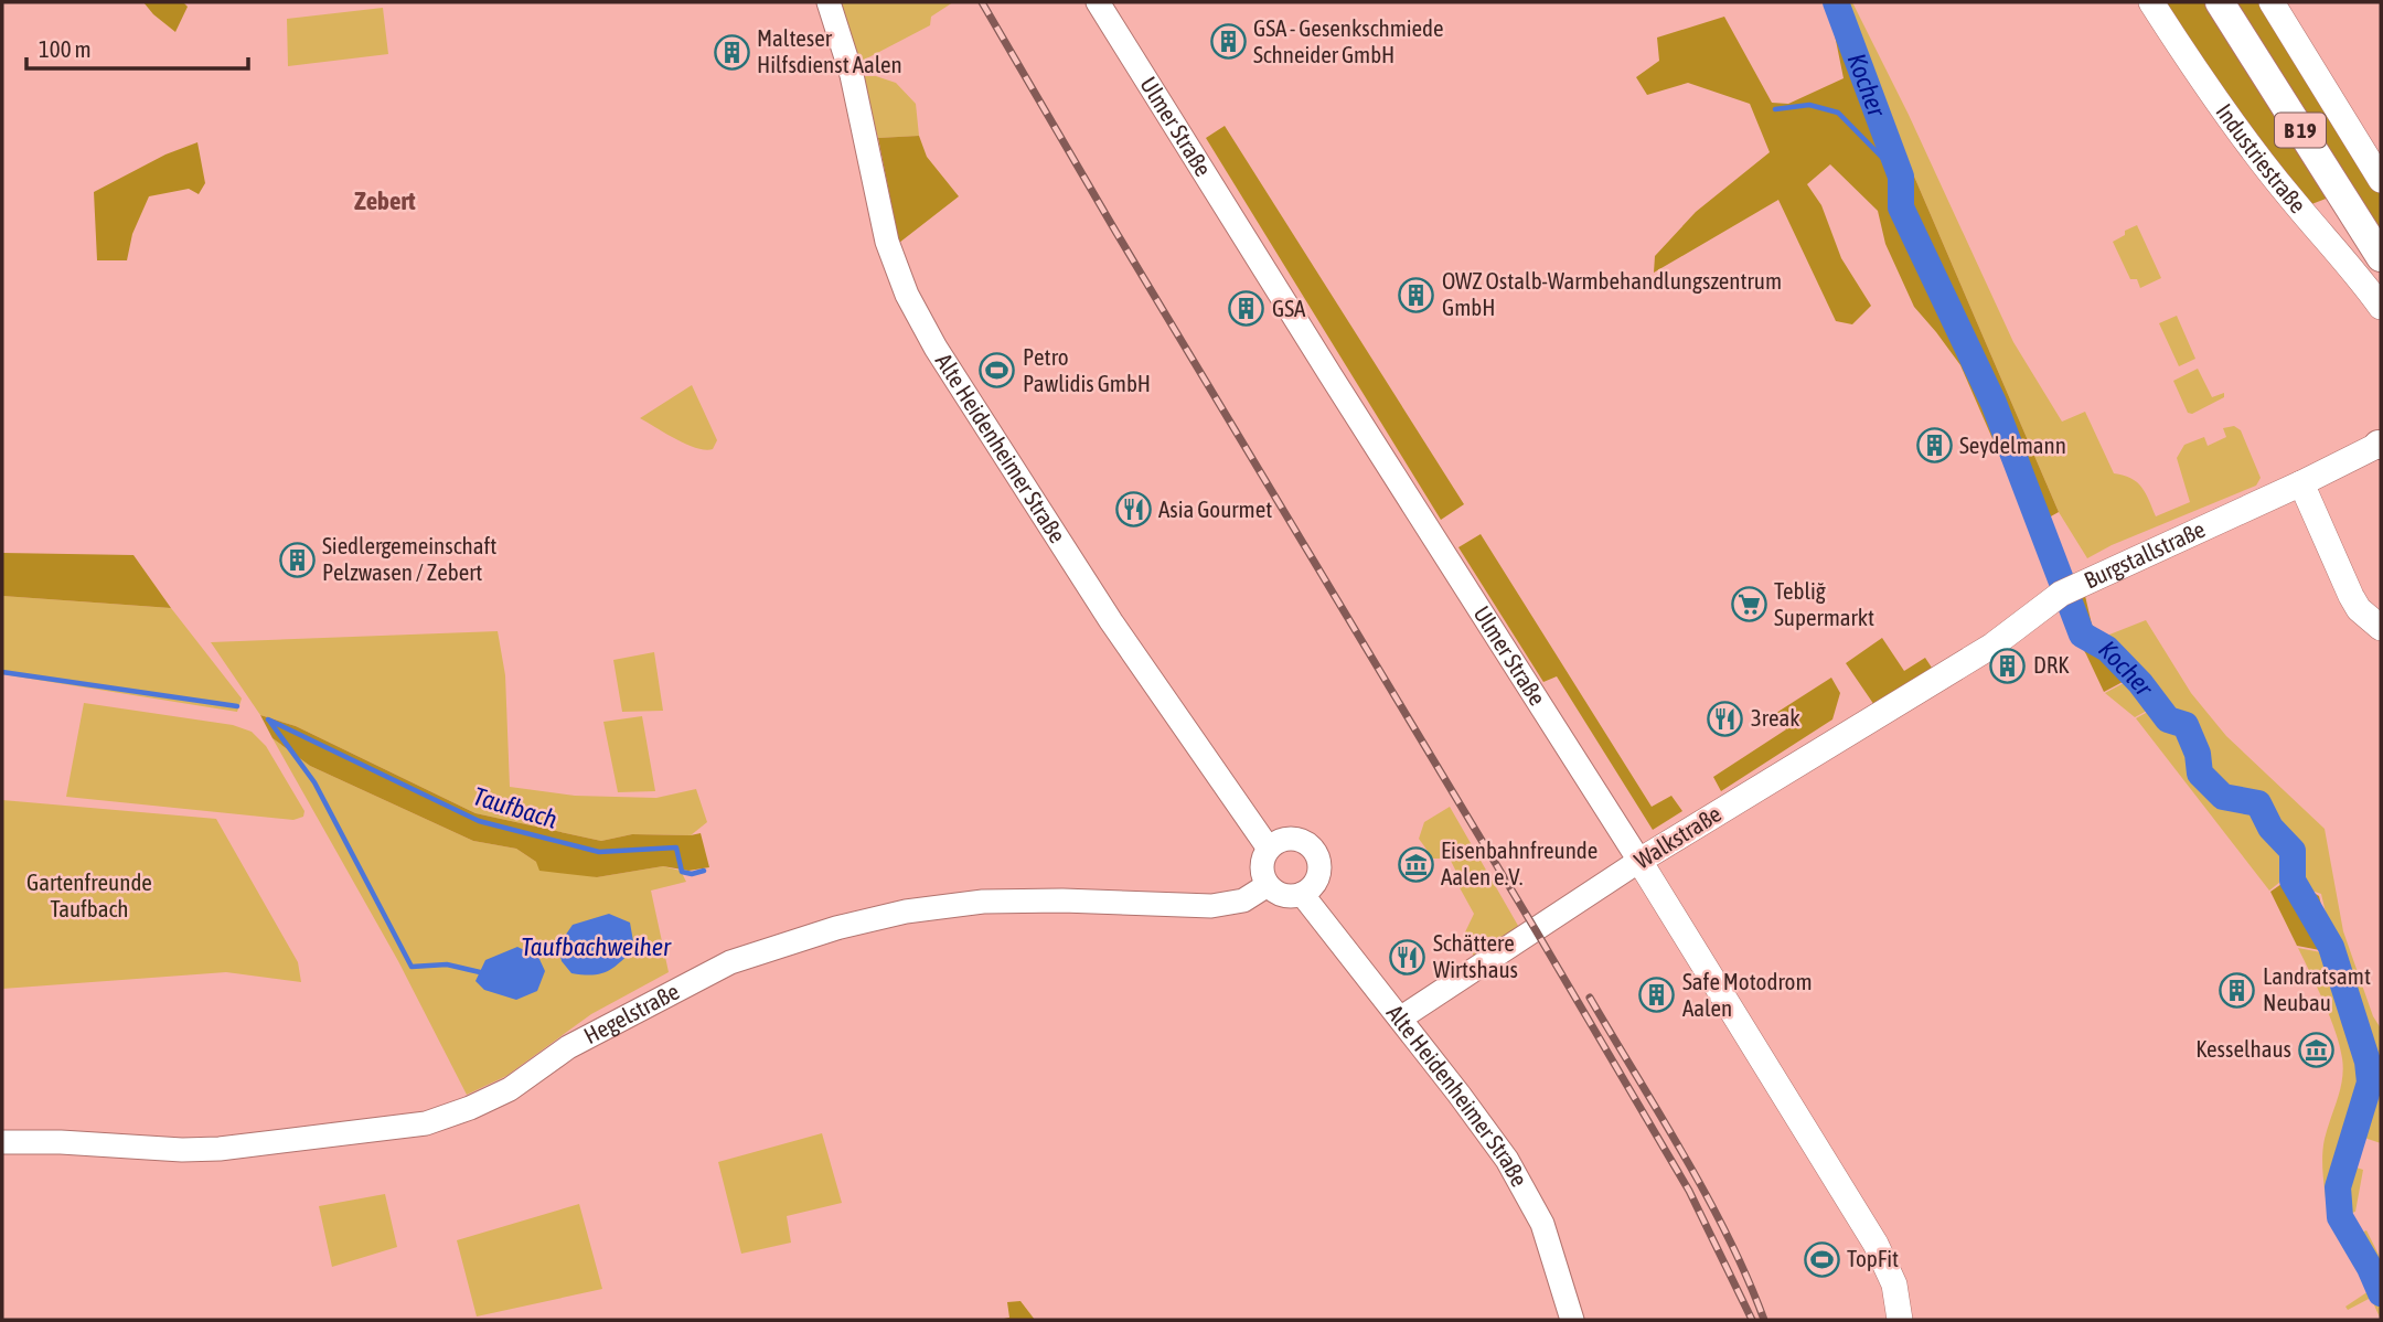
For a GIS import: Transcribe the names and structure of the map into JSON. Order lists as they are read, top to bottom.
{
  "streets": {
    "highway": ["B 19"],
    "main road": [
      "Ulmer Straße",
      "Industriestraße",
      "Burgstallstraße",
      "Walkstraße"
    ],
    "street": ["Alte Heidenheimer Straße", "Hegelstraße"]
  },
  "crossings": [
    ["Ulmer Straße", "Walkstraße"],
    ["Alte Heidenheimer Straße", "Walkstraße"],
    ["Alte Heidenheimer Straße", "Hegelstraße"],
    ["Burgstallstraße", "Walkstraße"]
  ],
  "districts": ["Zebert"],
  "water": ["Kocher", "Taufbach", "Taufbachweiher"],
  "parks": ["Gartenfreunde Taufbach"],
  "places": {
    "building": [
      "GSA - Gesenkschmiede Schneider GmbH",
      "Malteser Hilfsdienst Aalen",
      "OWZ Ostalb-Warmbehandlungszentrum GmbH",
      "GSA",
      "Seydelmann",
      "Siedlergemeinschaft Pelzwasen / Zebert",
      "DRK",
      "Landratsamt Neubau",
      "Safe Motodrom Aalen"
    ],
    "sports": ["Petro Pawlidis GmbH", "TopFit"],
    "restaurant": ["Asia Gourmet", "3reak", "Schättere Wirtshaus"],
    "supermarket": ["Tebliğ Supermarkt"],
    "museum": ["Eisenbahnfreunde Aalen e.V.", "Kesselhaus"]
  },
  "scale_bar": "100 m"
}
